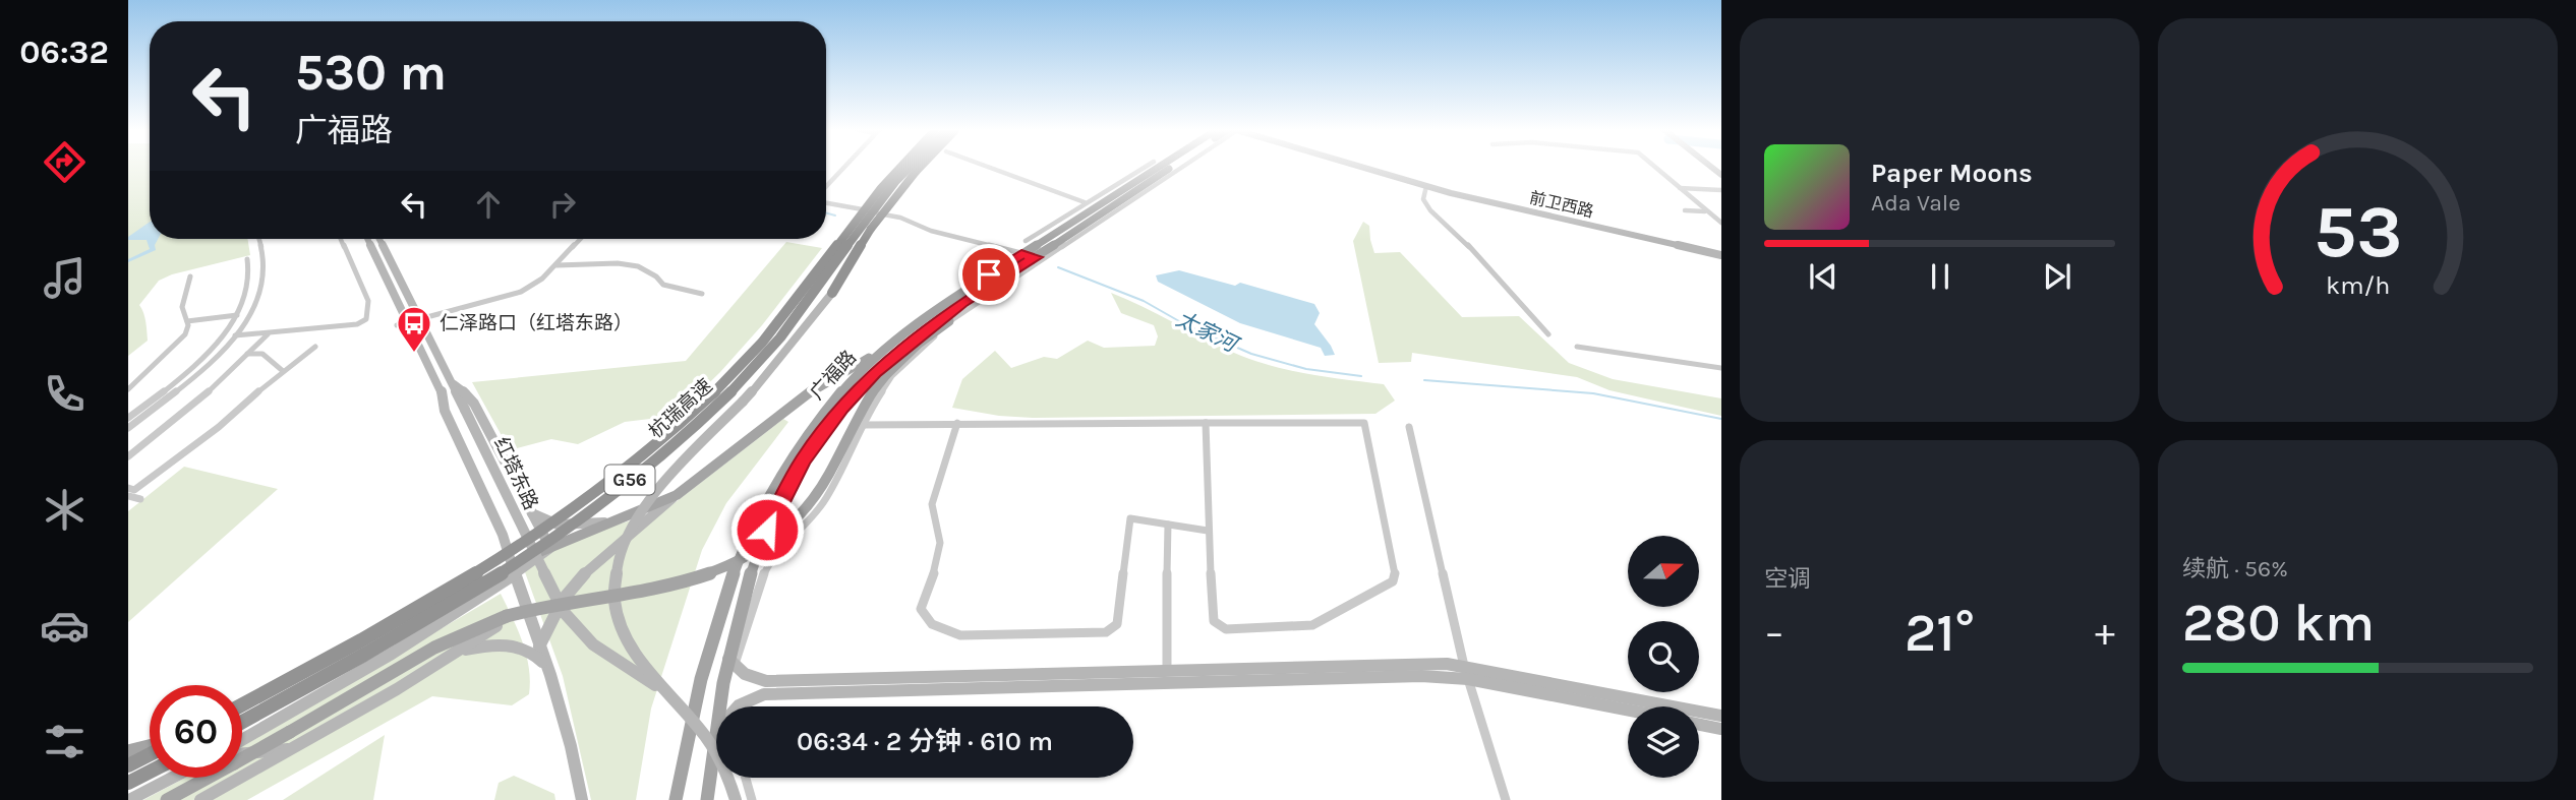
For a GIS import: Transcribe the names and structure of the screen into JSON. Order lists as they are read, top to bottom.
{
  "streets": {
    "highway": ["杭瑞高速", "G56"],
    "main road": ["前卫西路", "广福路", "红塔东路"]
  },
  "water": ["太家河"],
  "places": {
    "bus stop": ["仁泽路口（红塔东路）"]
  },
  "north": "right",
  "page": {
    "tabs": "06:32",
    "turn": ["530 m", "广福路"],
    "song": ["Paper Moons", "Ada Vale"],
    "tile": [
      "空调",
      ["续航 · 56%", "280 km"]
    ],
    "heat": ["−", "21°", "+"],
    "limit": "60",
    "trip": "06:34 · 2 分钟 · 610 m",
    "gauge": ["53", "km/h"]
  }
}
